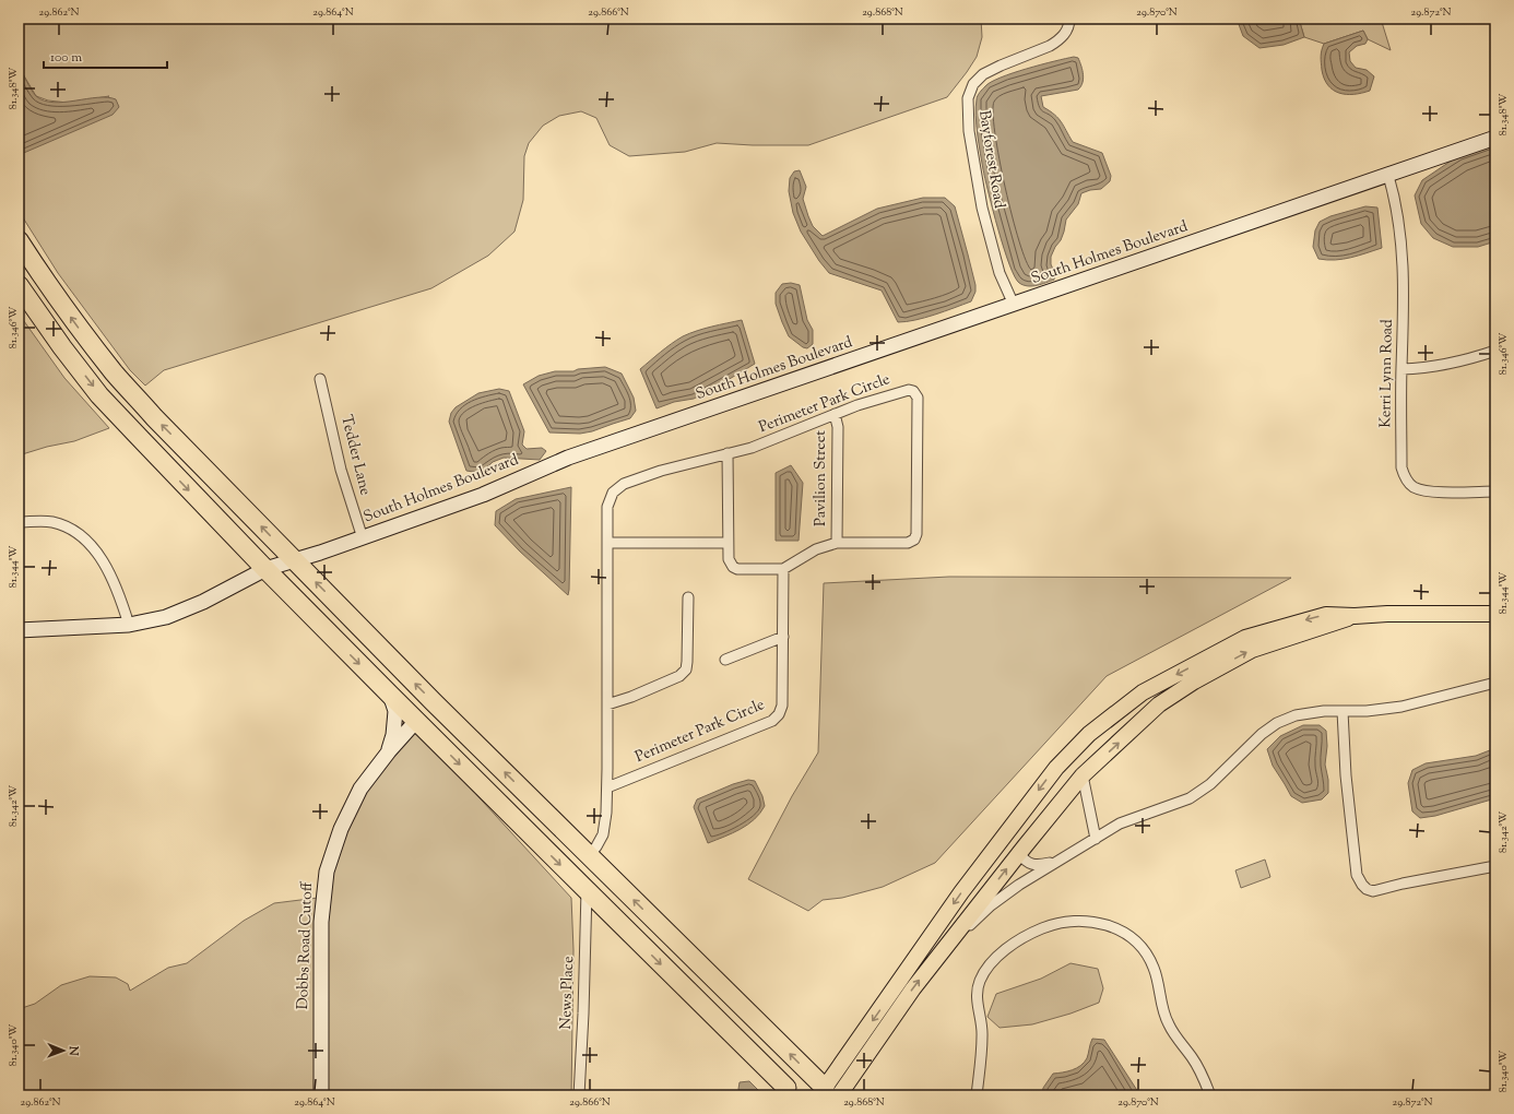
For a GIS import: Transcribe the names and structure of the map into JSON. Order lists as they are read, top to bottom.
{
  "streets": {
    "main road": ["South Holmes Boulevard", "Dobbs Road Cutoff"],
    "street": [
      "Bayforest Road",
      "Kerri Lynn Road",
      "Perimeter Park Circle",
      "Tedder Lane",
      "Pavilion Street",
      "News Place"
    ]
  },
  "crossings": [
    ["Bayforest Road", "South Holmes Boulevard"],
    ["South Holmes Boulevard", "Kerri Lynn Road"],
    ["South Holmes Boulevard", "Tedder Lane"],
    ["Perimeter Park Circle", "Pavilion Street"]
  ],
  "scale_bar": "100 m",
  "north": "right",
  "coordinates": [
    "29.862°N",
    "29.864°N",
    "29.866°N",
    "29.868°N",
    "29.870°N",
    "29.872°N",
    "81.348°W",
    "81.346°W",
    "81.344°W",
    "81.342°W",
    "81.340°W"
  ]
}
